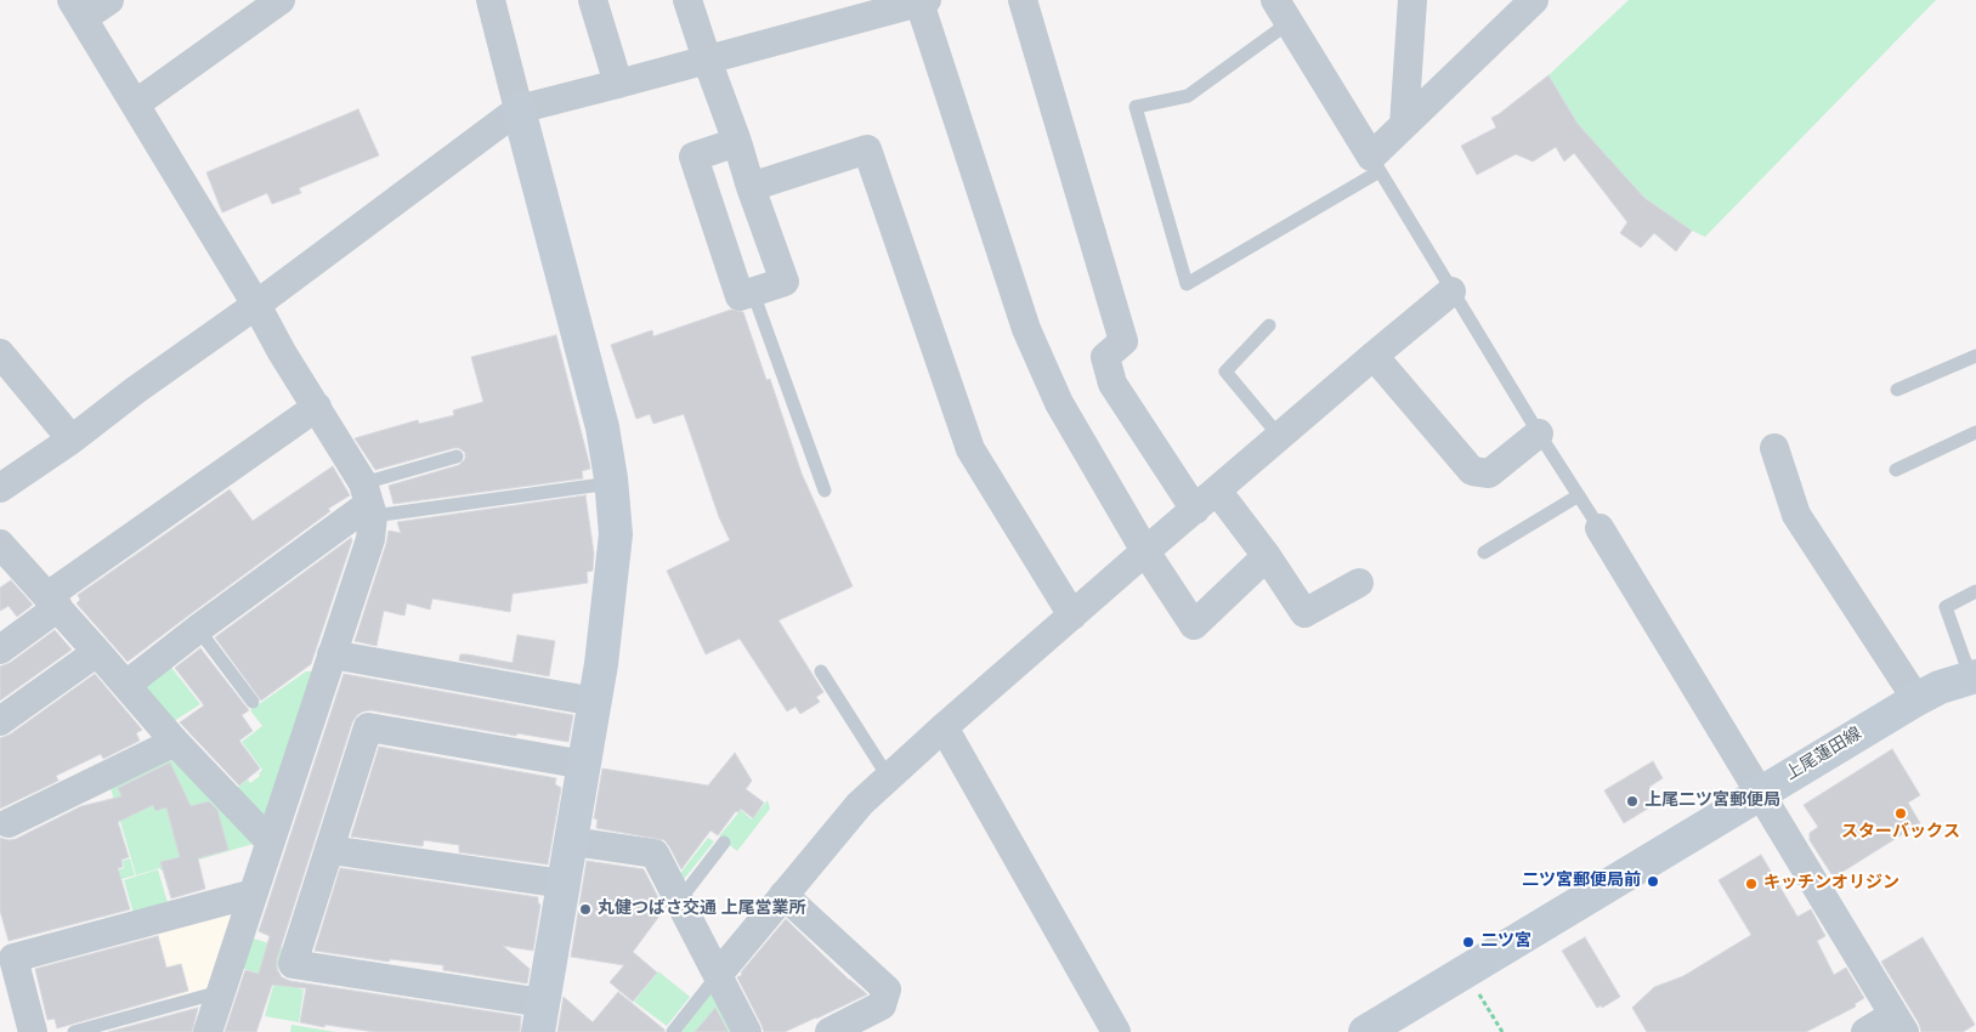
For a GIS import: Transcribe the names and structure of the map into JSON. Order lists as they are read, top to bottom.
{
  "streets": {
    "street": ["上尾蓮田線"]
  },
  "places": [
    "上尾二ツ宮郵便局",
    "スターバックス",
    "二ツ宮郵便局前",
    "キッチンオリジン",
    "丸健つばさ交通 上尾営業所",
    "二ツ宮"
  ]
}
